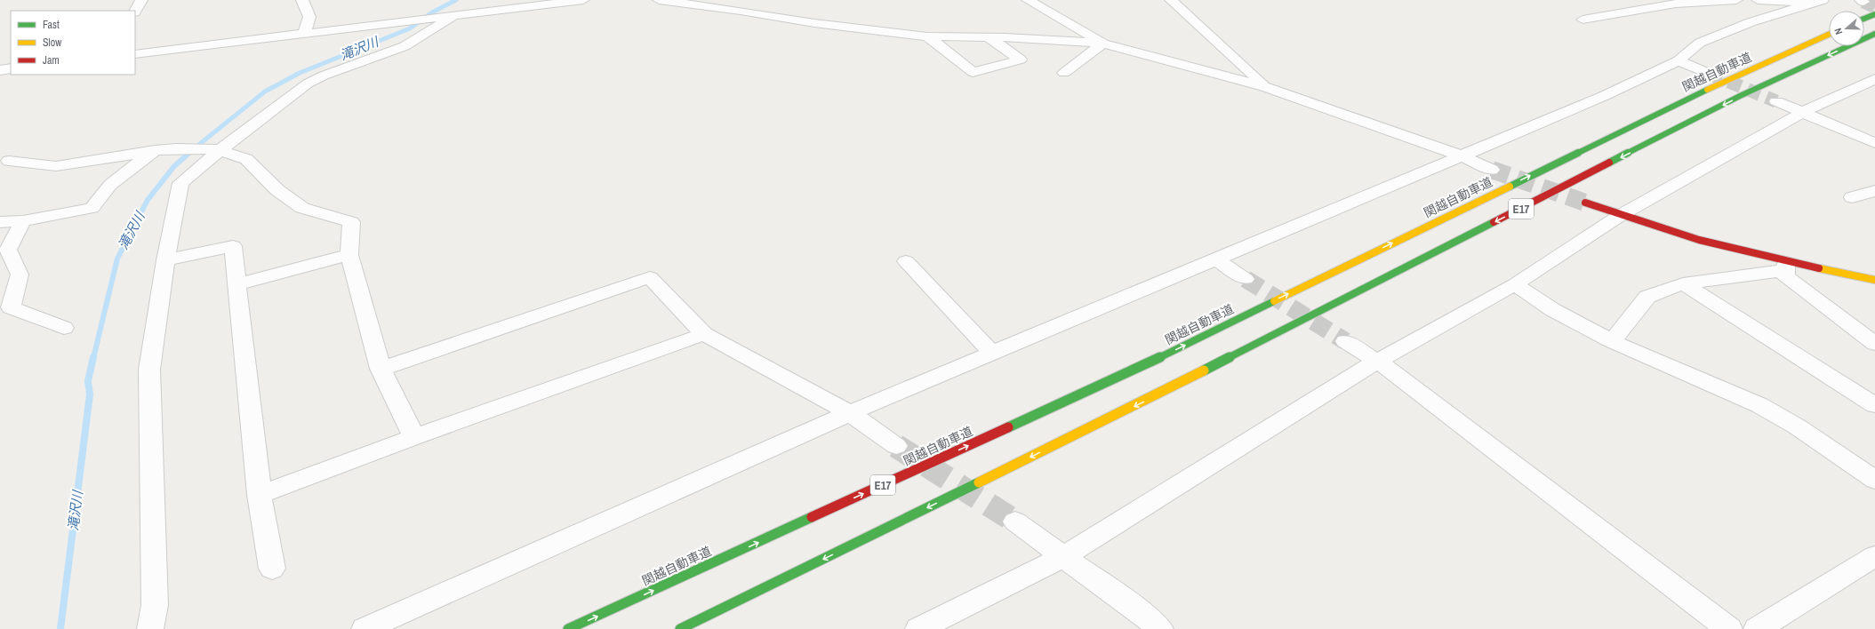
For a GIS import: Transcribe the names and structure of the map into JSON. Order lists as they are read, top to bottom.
{
  "streets": {
    "main road": ["関越自動車道", "E17"]
  },
  "water": ["滝沢川"],
  "legend": ["Fast", "Slow", "Jam"],
  "north": "left"
}
